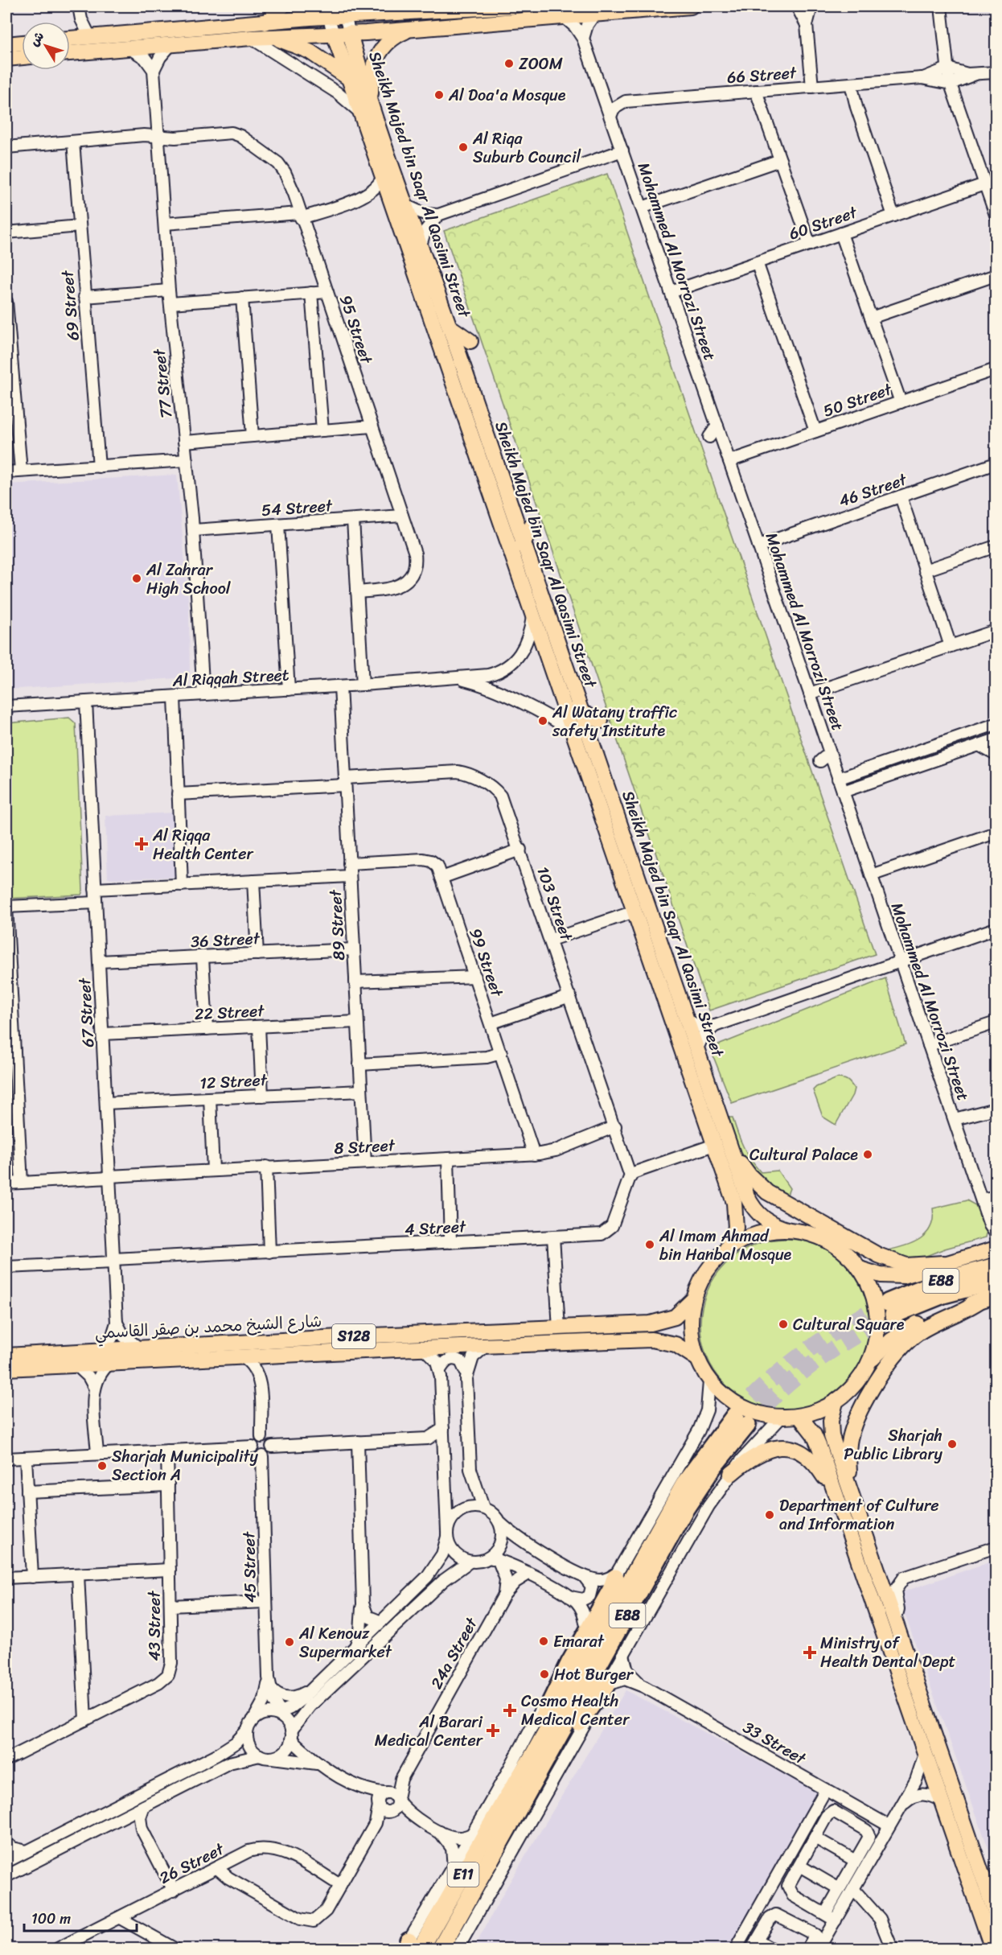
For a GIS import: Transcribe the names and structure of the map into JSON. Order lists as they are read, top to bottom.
{
  "streets": {
    "highway": ["E88", "E11"],
    "main road": ["Sheikh Majed bin Saqr Al Qasimi Street", "شارع الشيخ محمد بن صقر القاسمي", "S128"],
    "street": [
      "66 Street",
      "60 Street",
      "Mohammed Al Morrozi Street",
      "69 Street",
      "95 Street",
      "77 Street",
      "50 Street",
      "46 Street",
      "54 Street",
      "Al Riqqah Street",
      "103 Street",
      "89 Street",
      "36 Street",
      "99 Street",
      "22 Street",
      "67 Street",
      "12 Street",
      "8 Street",
      "4 Street",
      "45 Street",
      "43 Street",
      "24a Street",
      "33 Street",
      "26 Street"
    ]
  },
  "crossings": [
    ["66 Street", "Mohammed Al Morrozi Street"],
    ["Sheikh Majed bin Saqr Al Qasimi Street", "Al Riqqah Street"],
    ["60 Street", "Mohammed Al Morrozi Street"],
    ["Mohammed Al Morrozi Street", "50 Street"],
    ["Mohammed Al Morrozi Street", "46 Street"],
    ["69 Street", "95 Street"],
    ["95 Street", "77 Street"],
    ["95 Street", "54 Street"],
    ["77 Street", "54 Street"],
    ["77 Street", "Al Riqqah Street"],
    ["Al Riqqah Street", "89 Street"],
    ["Al Riqqah Street", "67 Street"],
    ["103 Street", "89 Street"],
    ["103 Street", "8 Street"],
    ["103 Street", "4 Street"],
    ["89 Street", "36 Street"],
    ["89 Street", "99 Street"],
    ["89 Street", "22 Street"],
    ["89 Street", "12 Street"],
    ["89 Street", "8 Street"],
    ["36 Street", "67 Street"],
    ["99 Street", "8 Street"],
    ["22 Street", "67 Street"],
    ["67 Street", "12 Street"],
    ["67 Street", "8 Street"],
    ["67 Street", "4 Street"],
    ["E88", "E11"]
  ],
  "places": {
    "other": [
      "ZOOM",
      "Al Doa'a Mosque",
      "Al Riqa Suburb Council",
      "Al Zahrar High School",
      "Al Watany traffic safety Institute",
      "Cultural Palace",
      "Al Imam Ahmad bin Hanbal Mosque",
      "Cultural Square",
      "Sharjah Public Library",
      "Sharjah Municipality Section A",
      "Department of Culture and Information",
      "Emarat",
      "Al Kenouz Supermarket",
      "Hot Burger"
    ],
    "health": [
      "Al Riqqa Health Center",
      "Ministry of Health Dental Dept",
      "Cosmo Health Medical Center",
      "Al Barari Medical Center"
    ]
  },
  "scale_bar": "100 m",
  "north": "top left"
}
